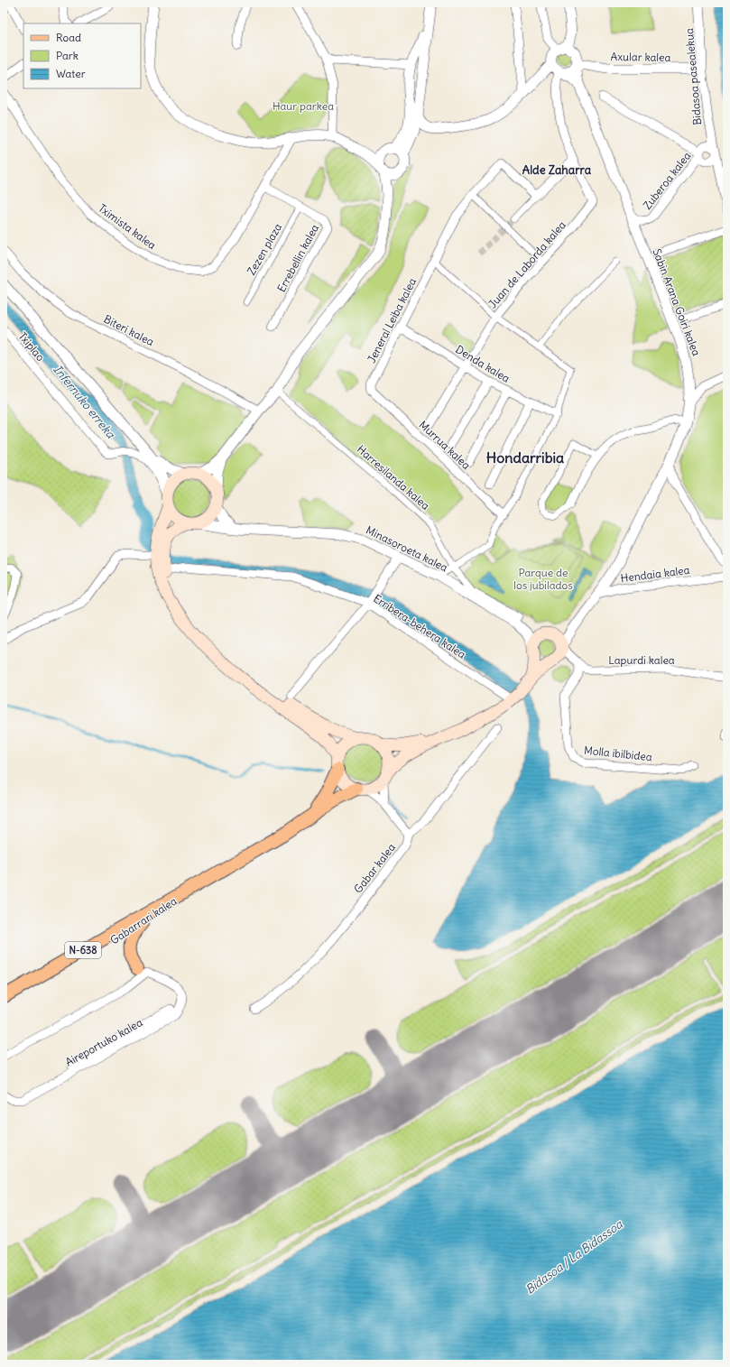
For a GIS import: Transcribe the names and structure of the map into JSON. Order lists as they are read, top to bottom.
{
  "streets": {
    "main road": ["Gabarrari kalea", "N-638"],
    "street": [
      "Axular kalea",
      "Bidasoa pasealekua",
      "Zuberoa kalea",
      "Tximista kalea",
      "Zezen plaza",
      "Errebellin kalea",
      "Juan de Laborda kalea",
      "Sabin Arana Goiri kalea",
      "Jeneral Leiba kalea",
      "Biteri kalea",
      "Txiplao",
      "Denda kalea",
      "Murrua kalea",
      "Harresilanda kalea",
      "Minasoroeta kalea",
      "Hendaia kalea",
      "Erribera-behera kalea",
      "Lapurdi kalea",
      "Molla ibilbidea",
      "Gabar kalea",
      "Aireportuko kalea"
    ]
  },
  "crossings": [
    ["Axular kalea", "Bidasoa pasealekua"],
    ["Axular kalea", "Sabin Arana Goiri kalea"],
    ["Bidasoa pasealekua", "Zuberoa kalea"],
    ["Zuberoa kalea", "Sabin Arana Goiri kalea"],
    ["Tximista kalea", "Errebellin kalea"],
    ["Zezen plaza", "Errebellin kalea"],
    ["Juan de Laborda kalea", "Denda kalea"],
    ["Sabin Arana Goiri kalea", "Minasoroeta kalea"],
    ["Sabin Arana Goiri kalea", "Hendaia kalea"],
    ["Jeneral Leiba kalea", "Denda kalea"],
    ["Jeneral Leiba kalea", "Murrua kalea"],
    ["Txiplao", "Minasoroeta kalea"],
    ["Harresilanda kalea", "Minasoroeta kalea"],
    ["Lapurdi kalea", "Molla ibilbidea"],
    ["Gabarrari kalea", "N-638"]
  ],
  "districts": ["Alde Zaharra", "Hondarribia"],
  "water": ["Infernuko erreka", "Bidasoa / La Bidassoa"],
  "parks": ["Haur parkea", "Parque de los jubilados"],
  "legend": ["Road", "Park", "Water"]
}
